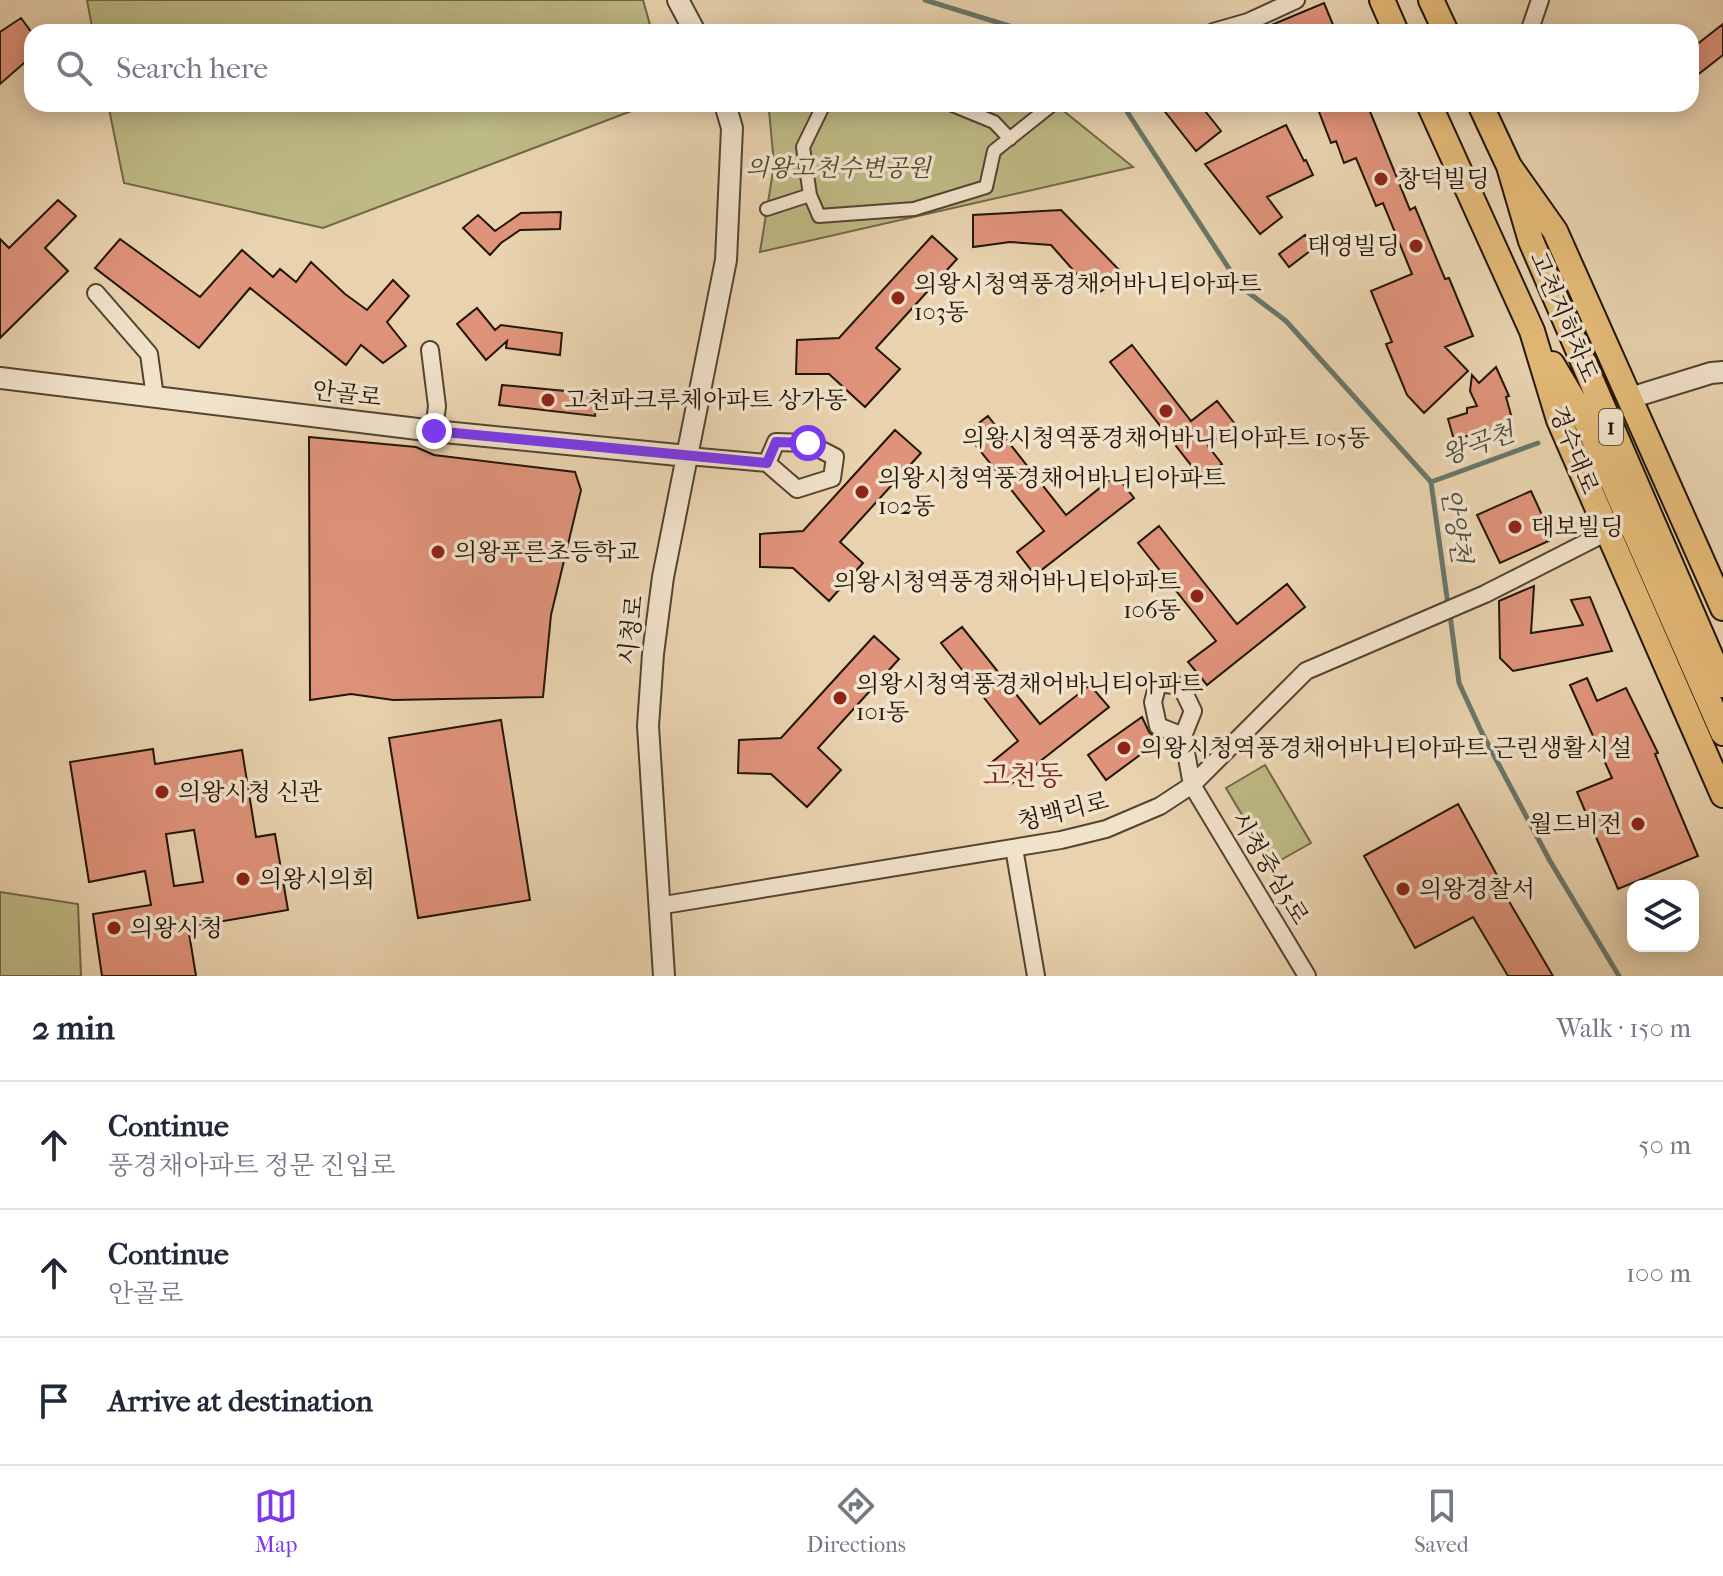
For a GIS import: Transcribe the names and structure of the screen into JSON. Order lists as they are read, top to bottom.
{
  "streets": {
    "main road": ["고천지하차도", "1", "경수대로"],
    "street": [
      "안골로",
      "시청로",
      "청백리로",
      "시청중심5로"
    ]
  },
  "crossings": [
    ["고천지하차도", "1"],
    ["고천지하차도", "경수대로"],
    ["안골로", "시청로"],
    ["경수대로", "청백리로"],
    ["시청로", "청백리로"],
    ["청백리로", "시청중심5로"]
  ],
  "districts": ["고천동"],
  "water": ["왕곡천", "안양천"],
  "parks": ["의왕고천수변공원"],
  "places": [
    "창덕빌딩",
    "태영빌딩",
    "의왕시청역풍경채어바니티아파트 103동",
    "고천파크루체아파트 상가동",
    "의왕시청역풍경채어바니티아파트 105동",
    "의왕시청역풍경채어바니티아파트 102동",
    "태보빌딩",
    "의왕푸른초등학교",
    "의왕시청역풍경채어바니티아파트 106동",
    "의왕시청역풍경채어바니티아파트 101동",
    "의왕시청역풍경채어바니티아파트 근린생활시설",
    "의왕시청 신관",
    "월드비전",
    "의왕시의회",
    "의왕경찰서",
    "의왕시청"
  ],
  "page": {
    "search": "Search here",
    "heading": ["2 min", "Walk · 150 m"],
    "list": [
      ["Continue", "풍경채아파트 정문 진입로", "50 m"],
      ["Continue", "안골로", "100 m"],
      "Arrive at destination"
    ],
    "nav": ["Map", "Directions", "Saved"]
  }
}
